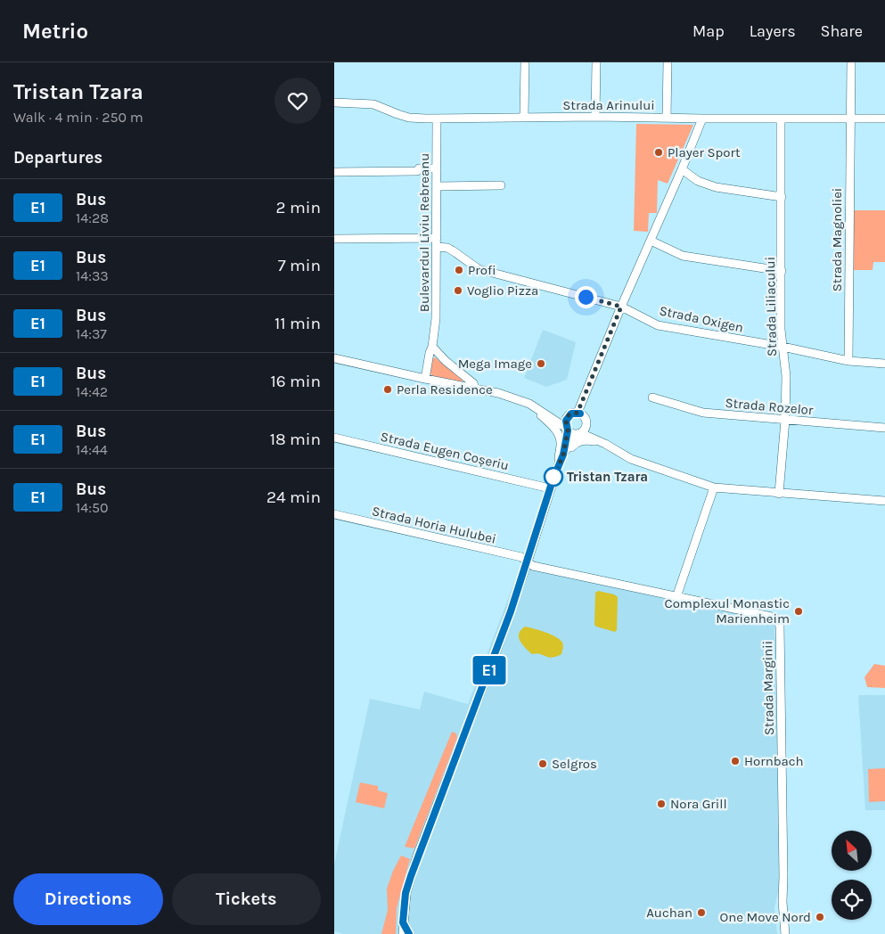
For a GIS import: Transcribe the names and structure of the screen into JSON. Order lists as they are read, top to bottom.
{
  "streets": {
    "street": [
      "Strada Arinului",
      "Bulevardul Liviu Rebreanu",
      "Strada Magnoliei",
      "Strada Liliacului",
      "Strada Oxigen",
      "Strada Rozelor",
      "Strada Eugen Coșeriu",
      "Strada Horia Hulubei",
      "Strada Marginii"
    ]
  },
  "crossings": [
    ["Strada Arinului", "Bulevardul Liviu Rebreanu"],
    ["Strada Arinului", "Strada Magnoliei"],
    ["Strada Arinului", "Strada Liliacului"],
    ["Bulevardul Liviu Rebreanu", "Strada Oxigen"],
    ["Strada Magnoliei", "Strada Oxigen"],
    ["Strada Liliacului", "Strada Oxigen"],
    ["Strada Liliacului", "Strada Rozelor"],
    ["Strada Horia Hulubei", "Strada Marginii"]
  ],
  "places": [
    "Player Sport",
    "Profi",
    "Voglio Pizza",
    "Mega Image",
    "Perla Residence",
    "Tristan Tzara",
    "Complexul Monastic Marienheim",
    "Hornbach",
    "Selgros",
    "Nora Grill",
    "Auchan",
    "One Move Nord"
  ],
  "lines": ["bus line E1"],
  "north": "top left",
  "page": {
    "header": "Metrio",
    "nav": ["Map", "Layers", "Share"],
    "heading": [
      ["Tristan Tzara", "Walk · 4 min · 250 m"],
      "Departures"
    ],
    "on_map": "E1",
    "list": [
      {
        "mark": "E1",
        "name": "Bus",
        "note": "14:28",
        "value": "2 min"
      },
      {
        "mark": "E1",
        "name": "Bus",
        "note": "14:33",
        "value": "7 min"
      },
      {
        "mark": "E1",
        "name": "Bus",
        "note": "14:37",
        "value": "11 min"
      },
      {
        "mark": "E1",
        "name": "Bus",
        "note": "14:42",
        "value": "16 min"
      },
      {
        "mark": "E1",
        "name": "Bus",
        "note": "14:44",
        "value": "18 min"
      },
      {
        "mark": "E1",
        "name": "Bus",
        "note": "14:50",
        "value": "24 min"
      }
    ],
    "buttons": ["Directions", "Tickets"]
  }
}
